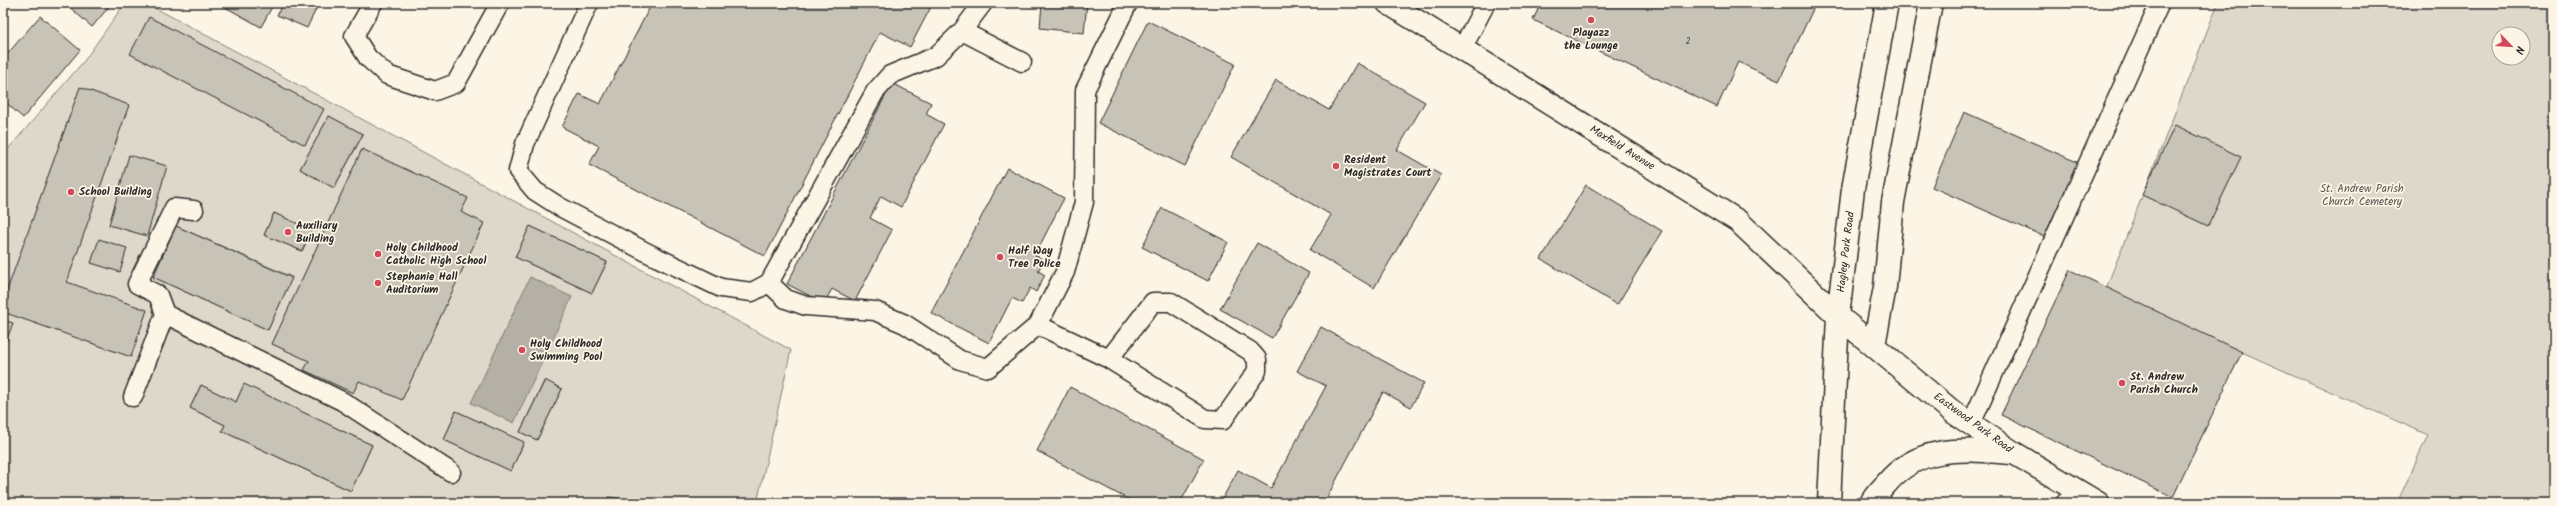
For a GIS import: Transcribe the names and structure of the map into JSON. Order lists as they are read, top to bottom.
{
  "streets": {
    "main road": ["Maxfield Avenue", "Hagley Park Road", "Eastwood Park Road"]
  },
  "crossings": [
    ["Maxfield Avenue", "Hagley Park Road"],
    ["Maxfield Avenue", "Eastwood Park Road"],
    ["Hagley Park Road", "Eastwood Park Road"]
  ],
  "parks": ["St. Andrew Parish Church Cemetery"],
  "places": [
    "Playazz the Lounge",
    "Resident Magistrates Court",
    "School Building",
    "Auxiliary Building",
    "Holy Childhood Catholic High School",
    "Half Way Tree Police",
    "Stephanie Hall Auditorium",
    "Holy Childhood Swimming Pool",
    "St. Andrew Parish Church"
  ],
  "house_numbers": ["2"],
  "north": "bottom right"
}
